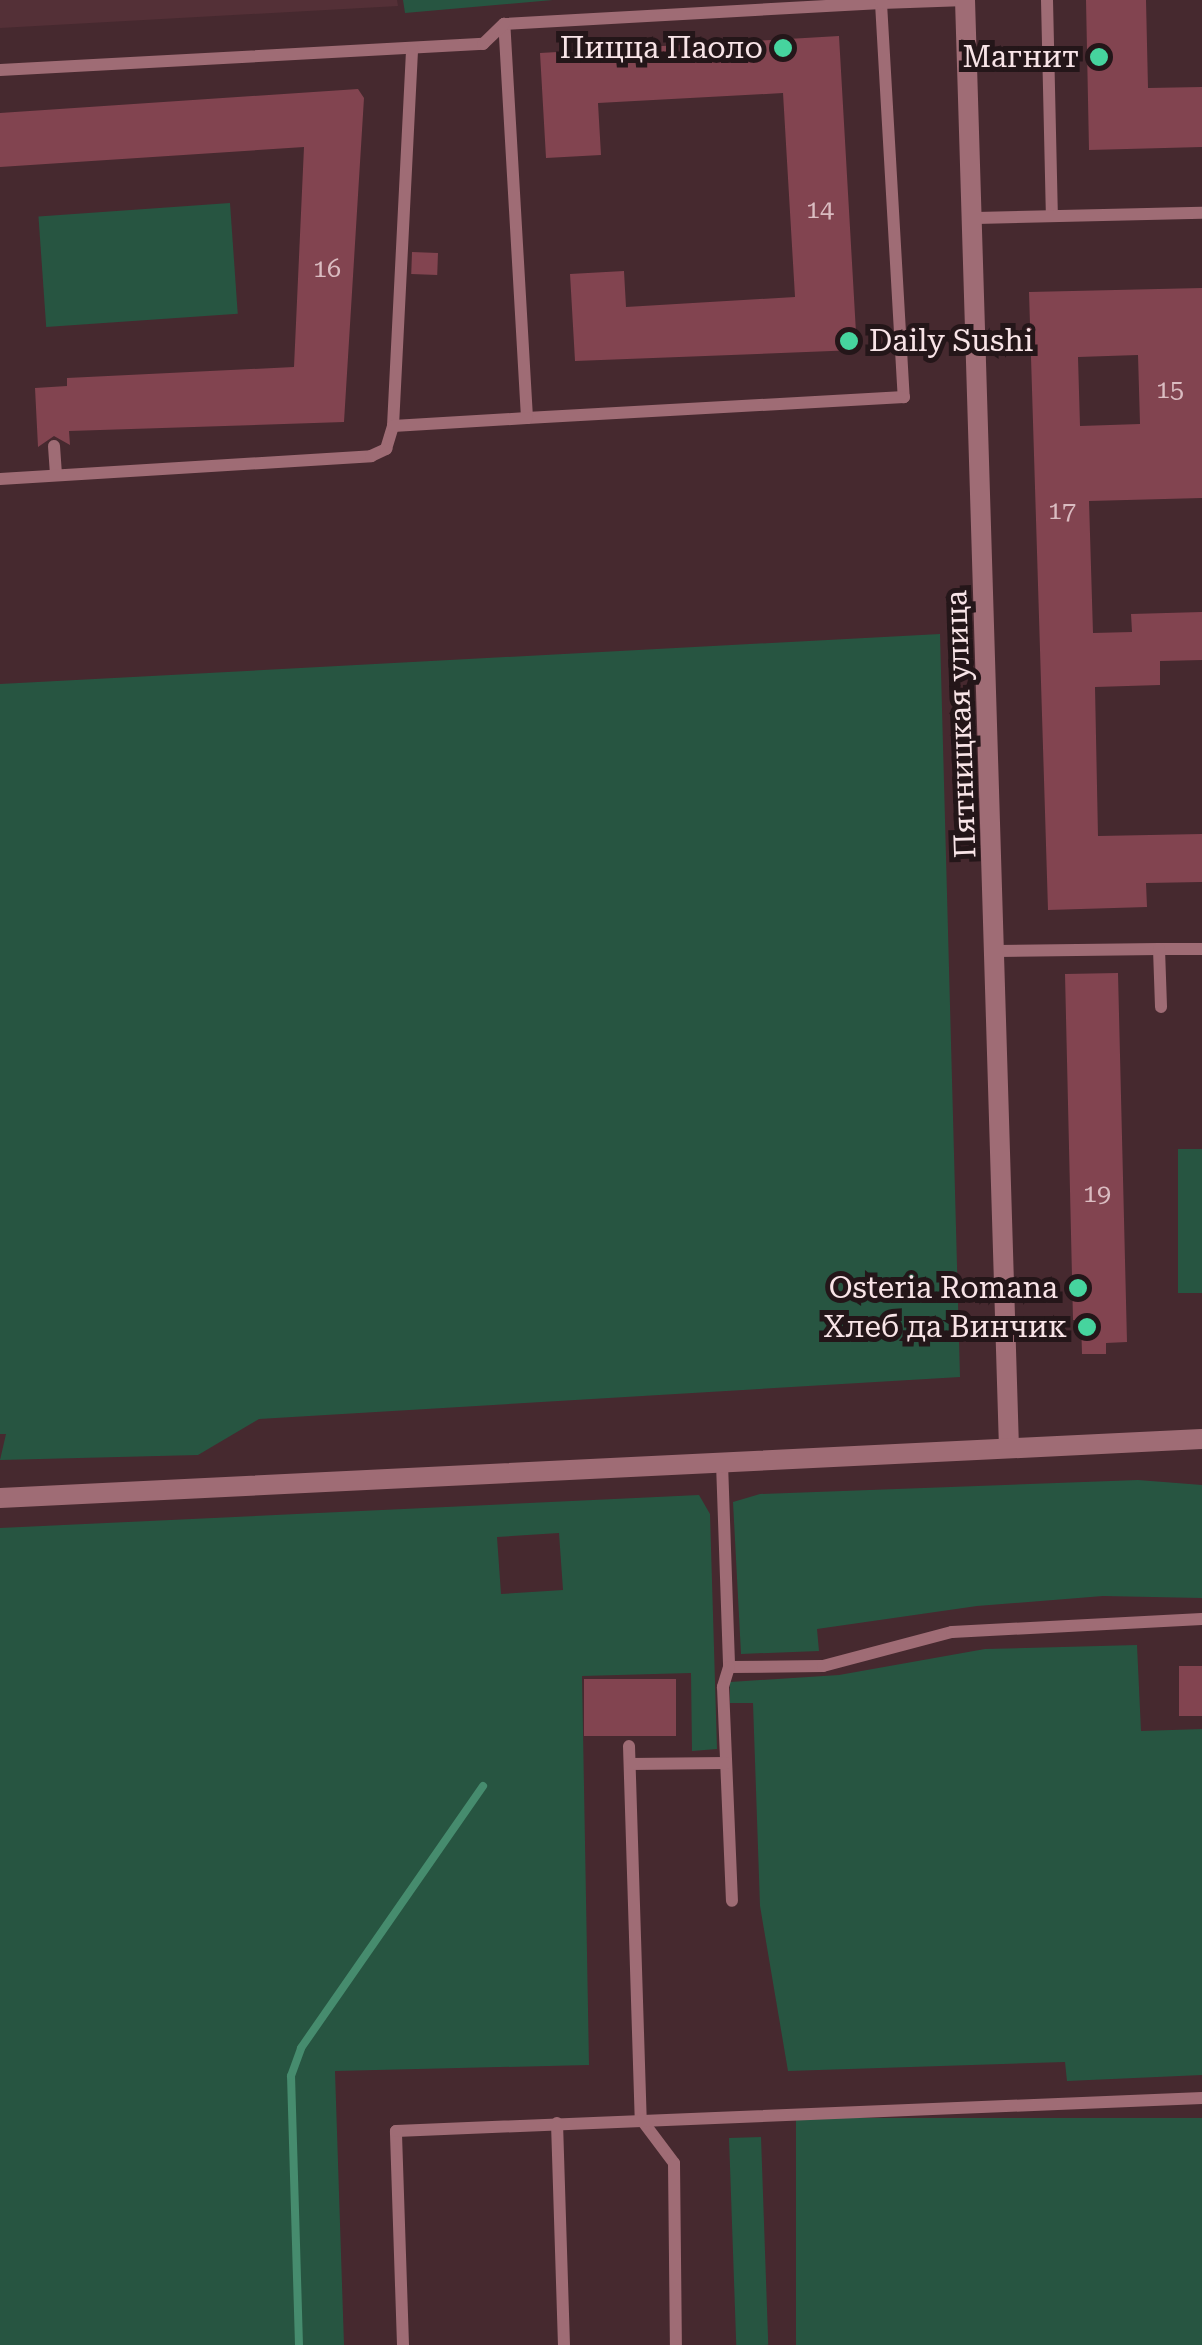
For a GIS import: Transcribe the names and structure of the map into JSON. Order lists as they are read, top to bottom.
{
  "streets": {
    "street": ["Пятницкая улица"]
  },
  "places": [
    "Пицца Паоло",
    "Магнит",
    "Daily Sushi",
    "Osteria Romana",
    "Хлеб да Винчик"
  ],
  "house_numbers": [
    "14",
    "16",
    "15",
    "17",
    "19"
  ]
}
